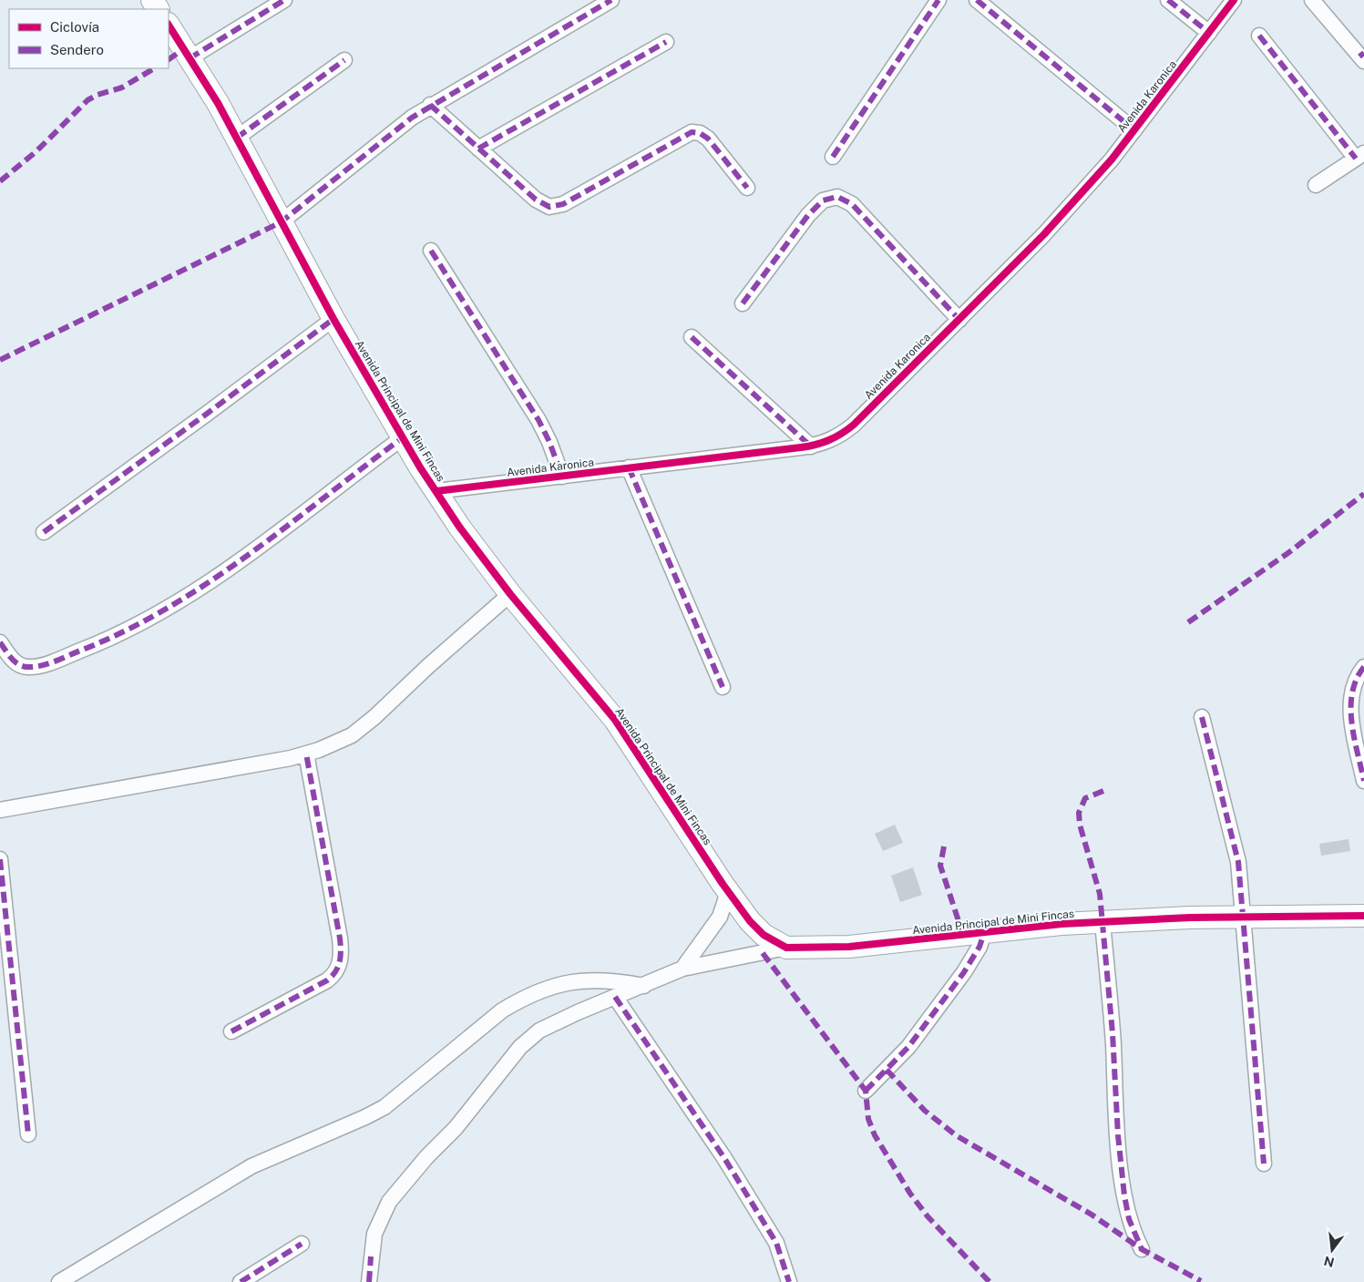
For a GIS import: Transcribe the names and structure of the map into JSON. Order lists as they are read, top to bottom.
{
  "streets": {
    "street": ["Avenida Karonica", "Avenida Principal de Mini Fincas"]
  },
  "crossings": [
    ["Avenida Karonica", "Avenida Principal de Mini Fincas"]
  ],
  "legend": ["Ciclovía", "Sendero"],
  "north": "bottom"
}
